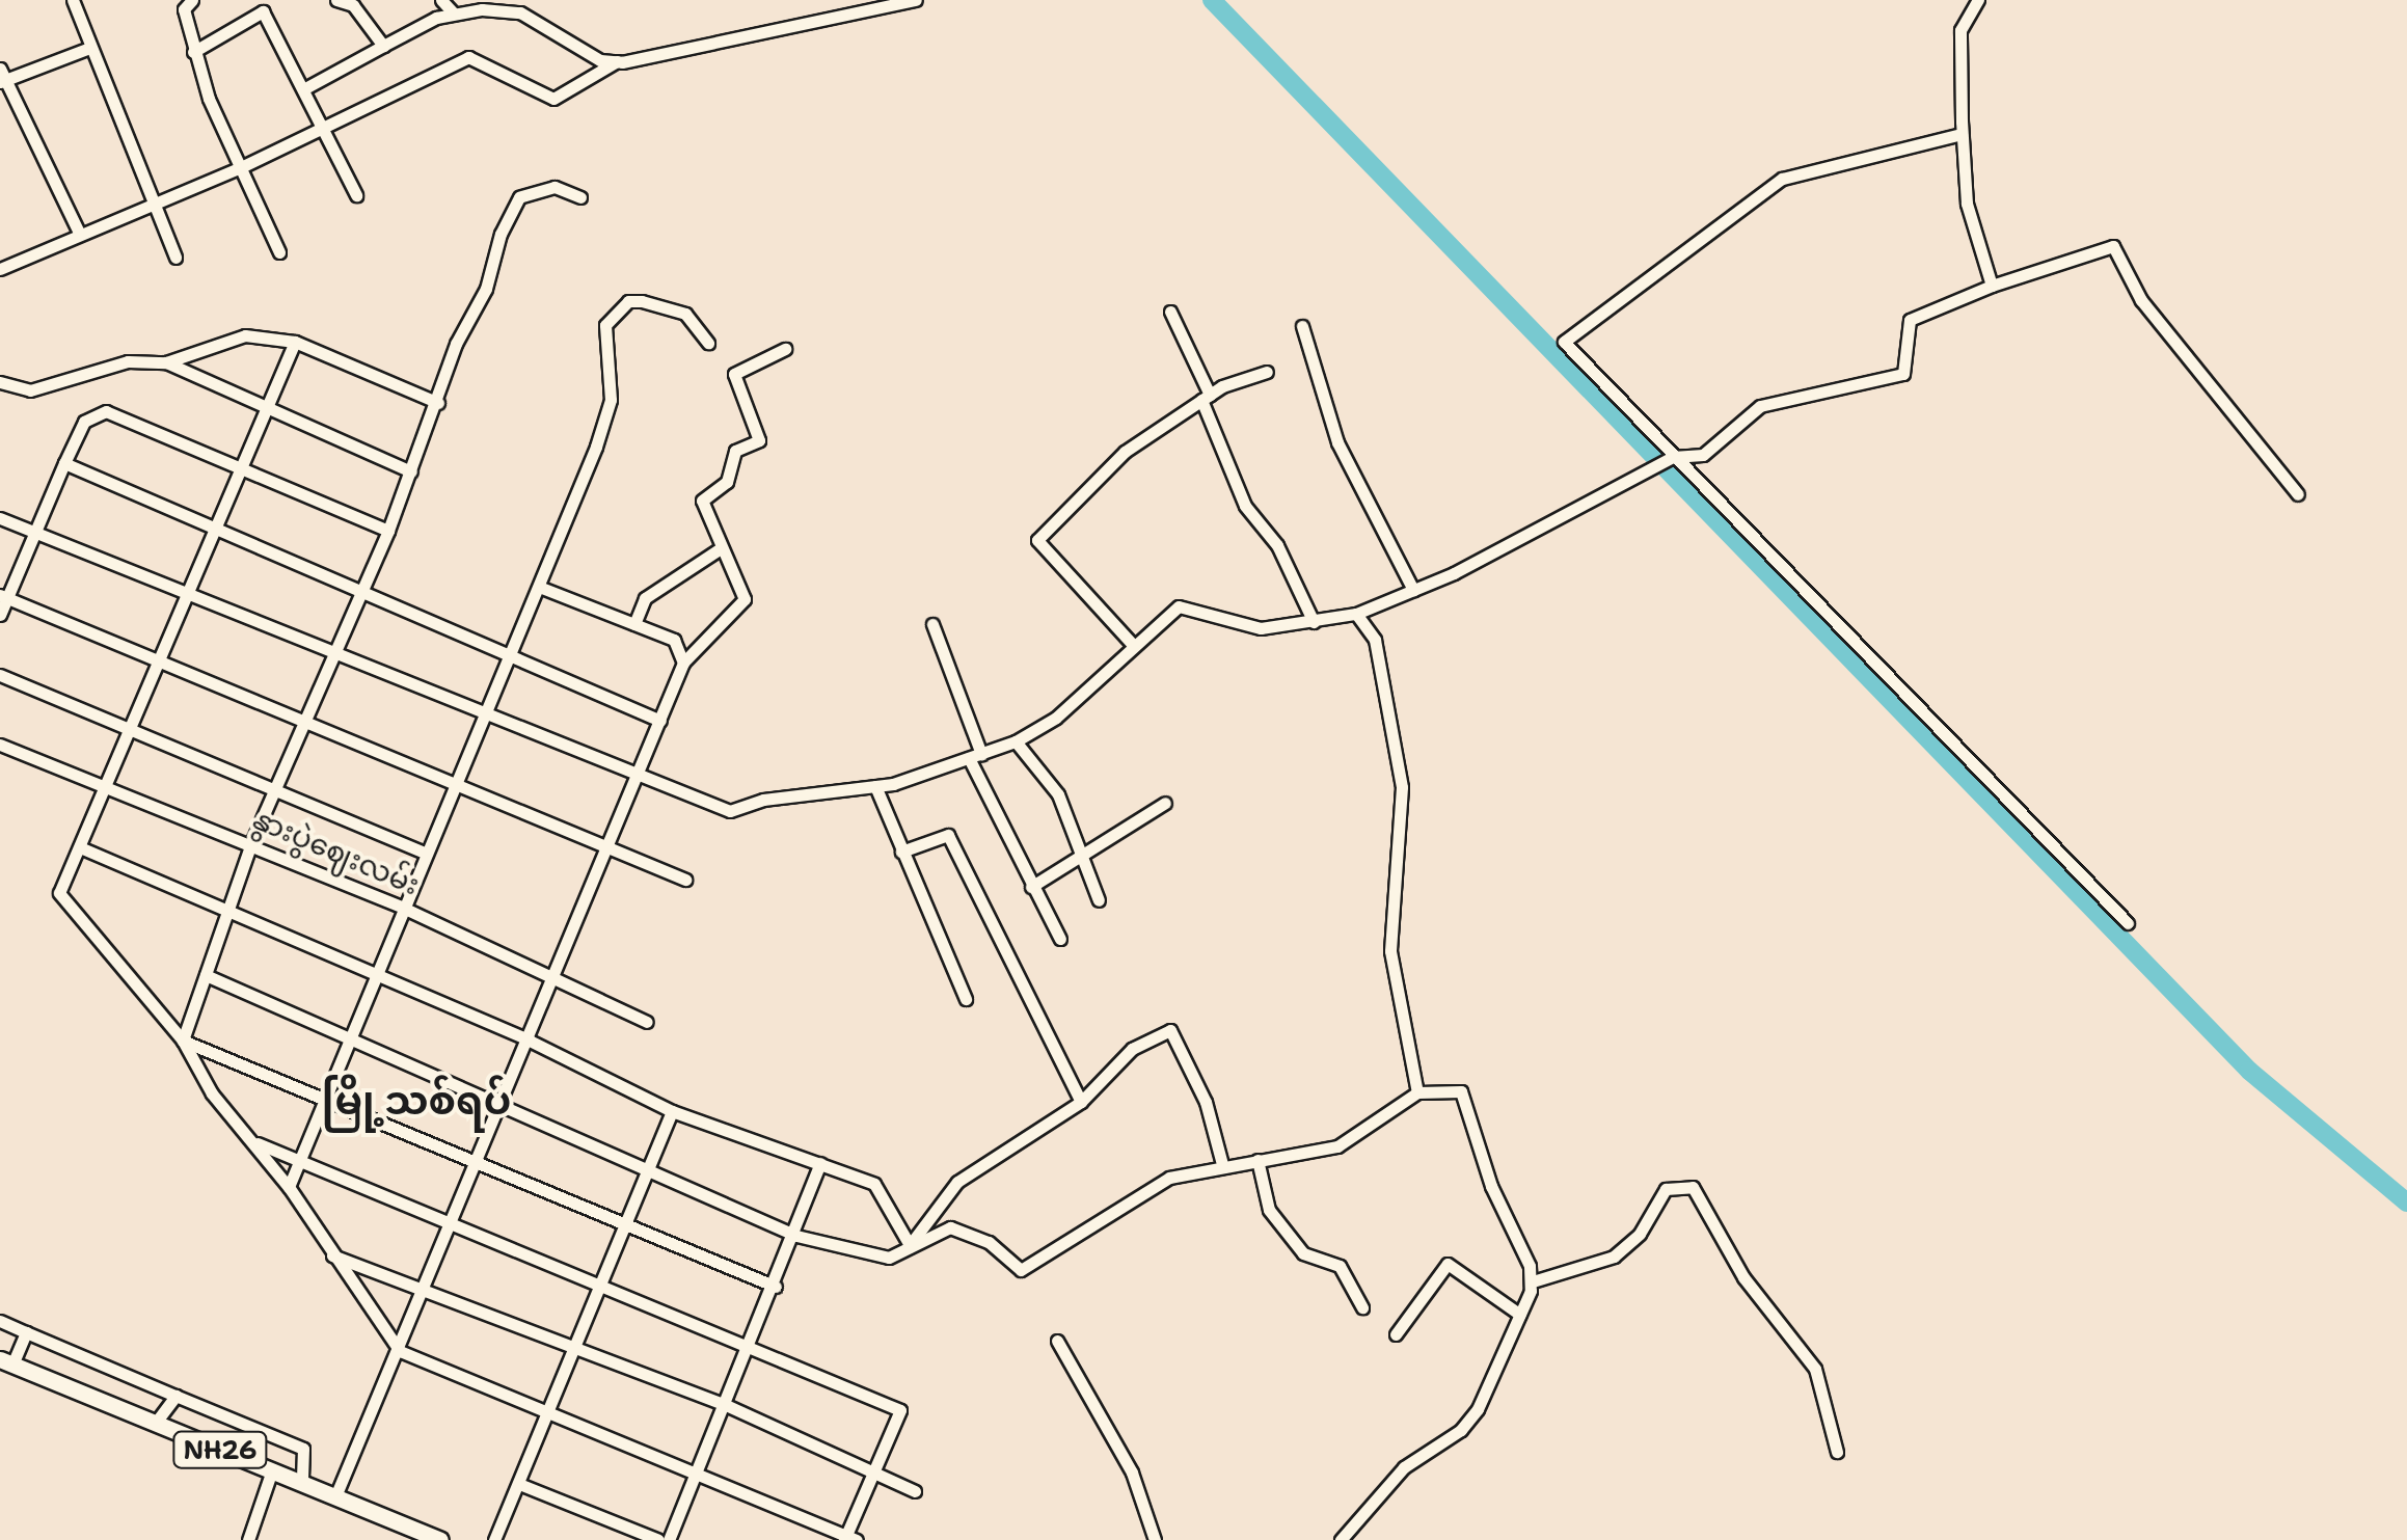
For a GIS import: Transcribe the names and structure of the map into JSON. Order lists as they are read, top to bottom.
{
  "streets": {
    "highway": ["NH26"],
    "street": ["နွားပွဲဈေးလမ်း"]
  },
  "districts": ["မြို့သစ်ရပ်"]
}
